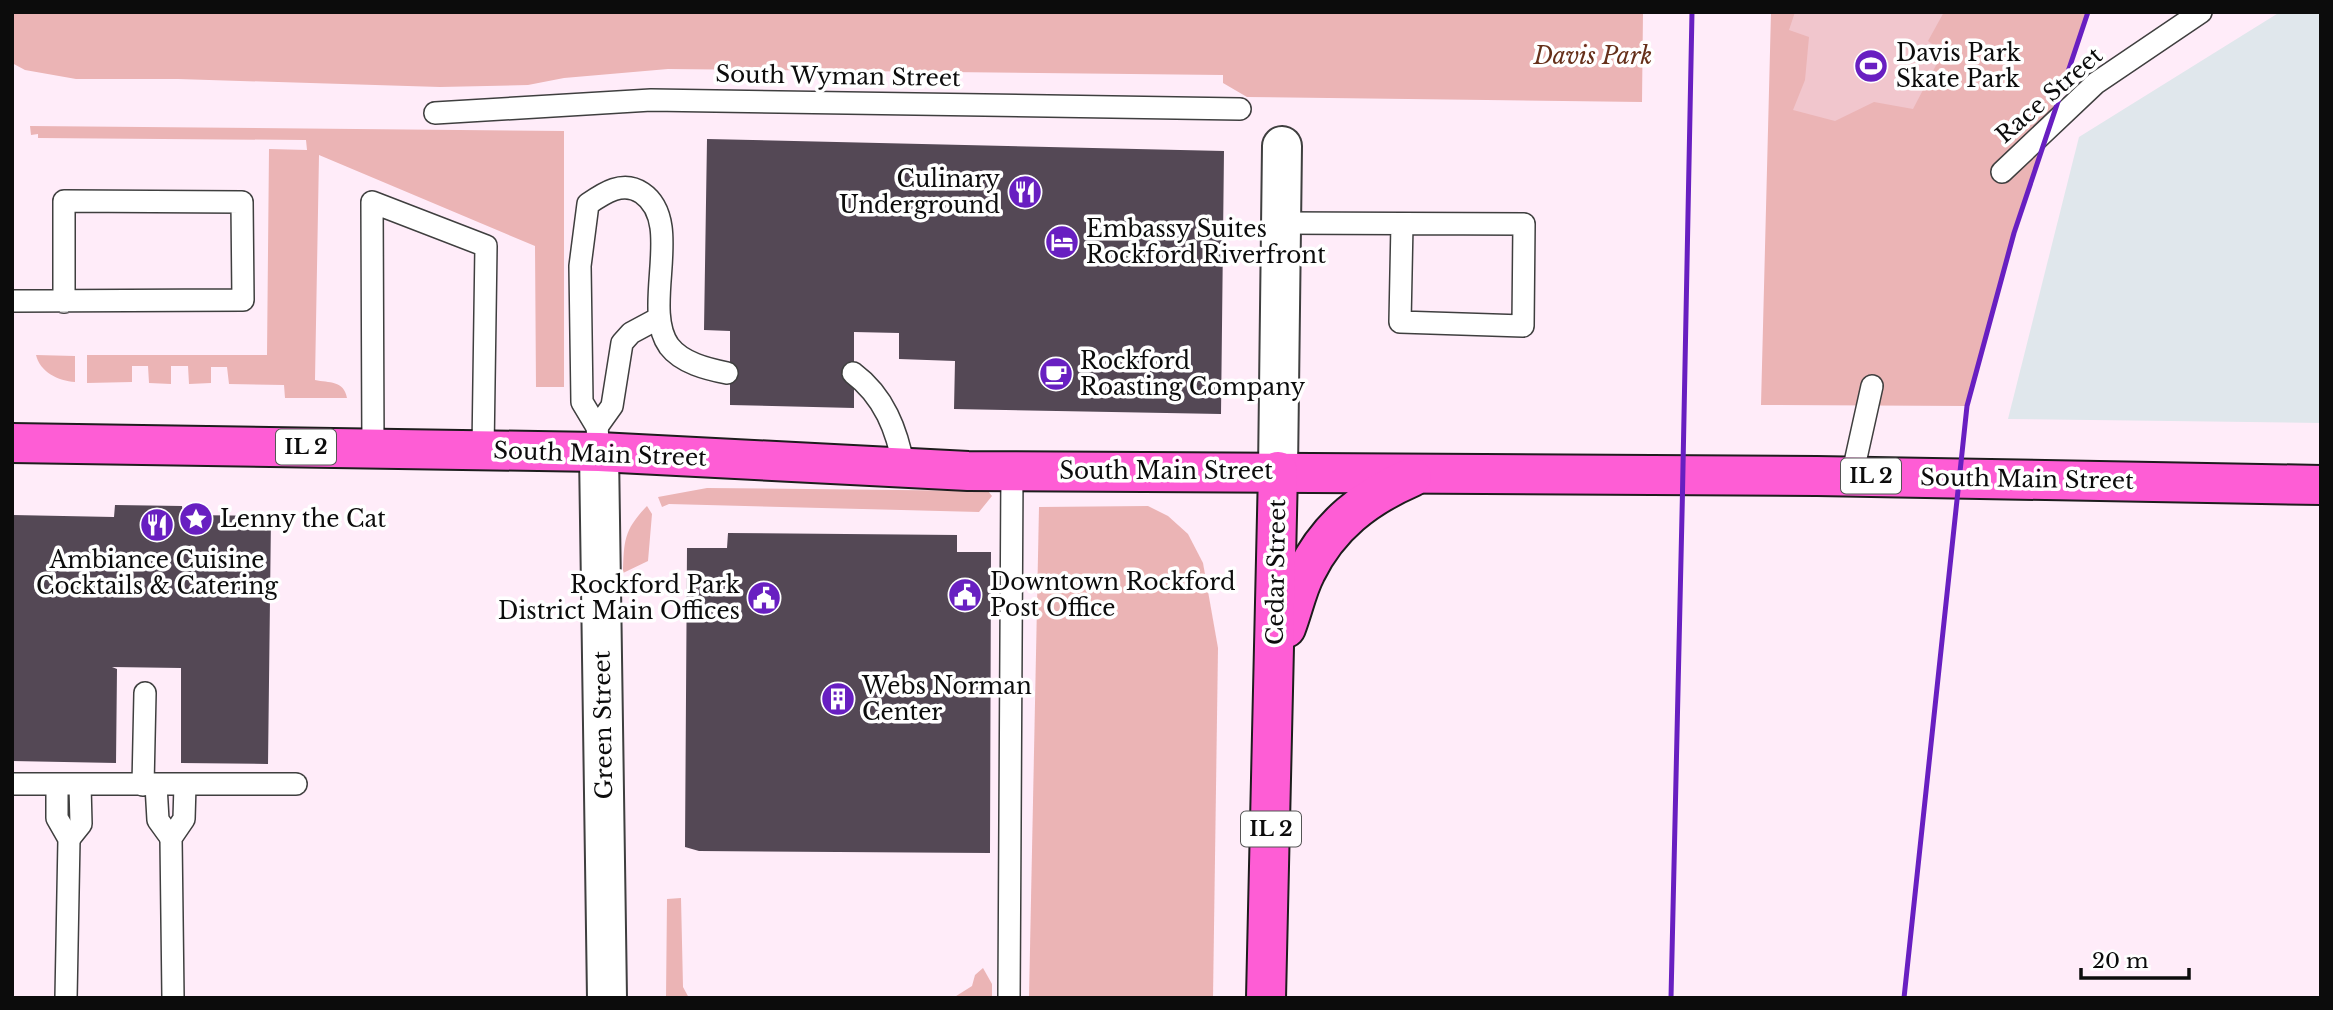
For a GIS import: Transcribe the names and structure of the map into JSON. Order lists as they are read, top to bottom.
{
  "streets": {
    "main road": ["IL 2", "South Main Street", "Cedar Street"],
    "street": ["Green Street"],
    "lane": ["South Wyman Street", "Race Street"]
  },
  "crossings": [
    ["IL 2", "South Main Street"],
    ["IL 2", "Cedar Street"],
    ["South Main Street", "Cedar Street"],
    ["South Main Street", "Green Street"]
  ],
  "parks": ["Davis Park"],
  "places": {
    "sports": ["Davis Park Skate Park"],
    "restaurant": ["Culinary Underground", "Ambiance Cuisine Cocktails & Catering"],
    "hotel": ["Embassy Suites Rockford Riverfront"],
    "cafe": ["Rockford Roasting Company"],
    "place": ["Lenny the Cat"],
    "public building": ["Downtown Rockford Post Office", "Rockford Park District Main Offices"],
    "building": ["Webs Norman Center"]
  },
  "scale_bar": "20 m"
}
